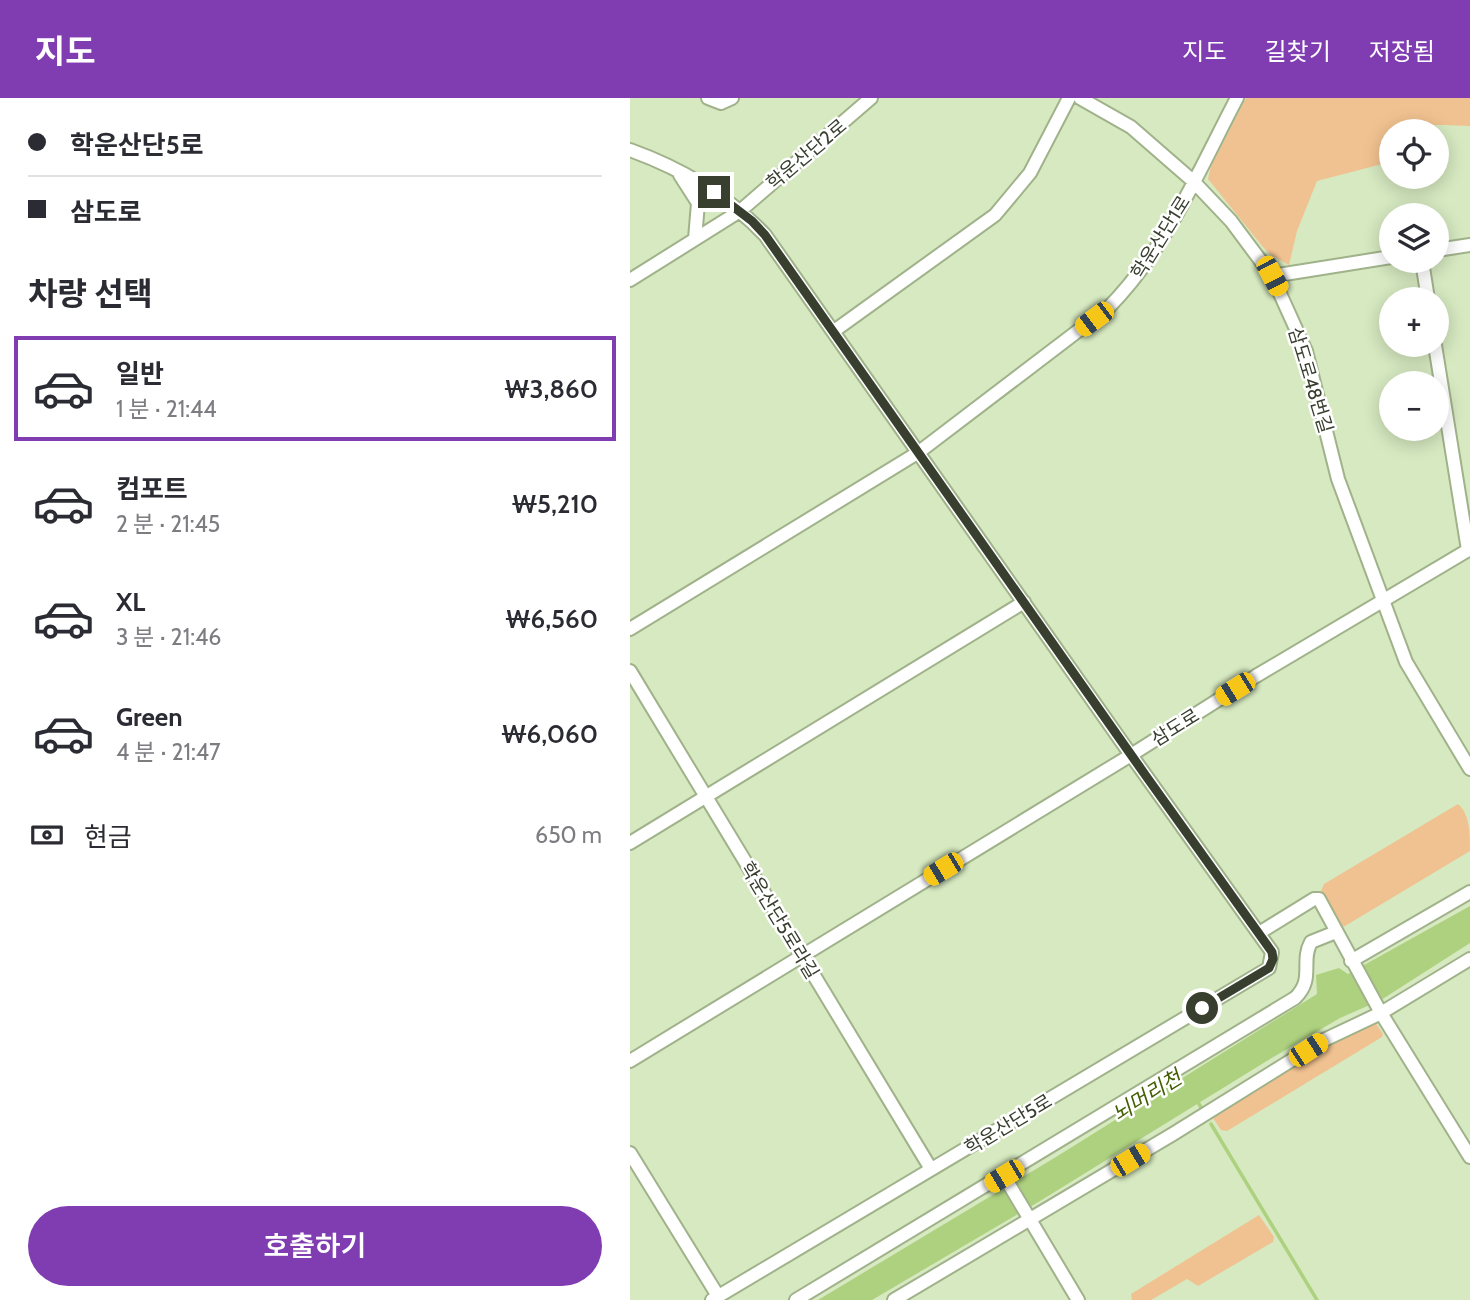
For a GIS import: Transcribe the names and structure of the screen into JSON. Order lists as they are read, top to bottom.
{
  "streets": {
    "street": [
      "학운산단2로",
      "학운산단1로",
      "삼도로48번길",
      "삼도로",
      "학운산단5로라길",
      "학운산단5로"
    ]
  },
  "crossings": [
    ["학운산단2로", "삼도로"],
    ["학운산단1로", "삼도로48번길"],
    ["학운산단1로", "삼도로"],
    ["삼도로48번길", "삼도로"],
    ["삼도로", "학운산단5로"],
    ["학운산단5로라길", "학운산단5로"]
  ],
  "water": ["뇌머리천"],
  "page": {
    "header": "지도",
    "nav": ["지도", "길찾기", "저장됨"],
    "banner": ["학운산단5로", "삼도로"],
    "map_buttons": ["+", "−"],
    "heading": "차량 선택",
    "list": [
      {
        "name": "일반",
        "note": "1 분 · 21:44",
        "value": "₩3,860"
      },
      {
        "name": "컴포트",
        "note": "2 분 · 21:45",
        "value": "₩5,210"
      },
      {
        "name": "XL",
        "note": "3 분 · 21:46",
        "value": "₩6,560"
      },
      {
        "name": "Green",
        "note": "4 분 · 21:47",
        "value": "₩6,060"
      }
    ],
    "pay": ["현금", "650 m"],
    "buttons": "호출하기"
  }
}
